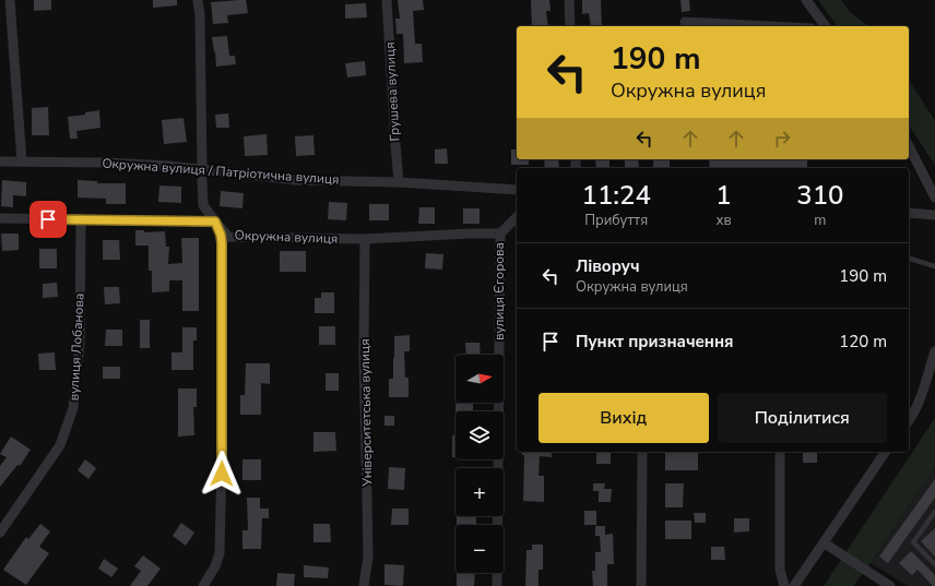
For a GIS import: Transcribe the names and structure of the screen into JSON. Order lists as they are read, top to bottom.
{
  "streets": {
    "street": [
      "Грушева вулиця",
      "Окружна вулиця / Патріотична вулиця",
      "Окружна вулиця",
      "вулиця Єгорова",
      "вулиця Лобанова",
      "Університетська вулиця"
    ]
  },
  "crossings": [
    ["Грушева вулиця", "Окружна вулиця / Патріотична вулиця"],
    ["Окружна вулиця", "вулиця Єгорова"],
    ["Окружна вулиця", "Університетська вулиця"]
  ],
  "north": "right",
  "page": {
    "turn": ["190 m", "Окружна вулиця"],
    "eta": [
      "11:24",
      "Прибуття",
      "1",
      "хв",
      "310",
      "m"
    ],
    "list": [
      {
        "name": "Ліворуч",
        "note": "Окружна вулиця",
        "value": "190 m"
      },
      {
        "name": "Пункт призначення",
        "value": "120 m"
      }
    ],
    "map_buttons": ["+", "−"],
    "buttons": ["Вихід", "Поділитися"]
  }
}
